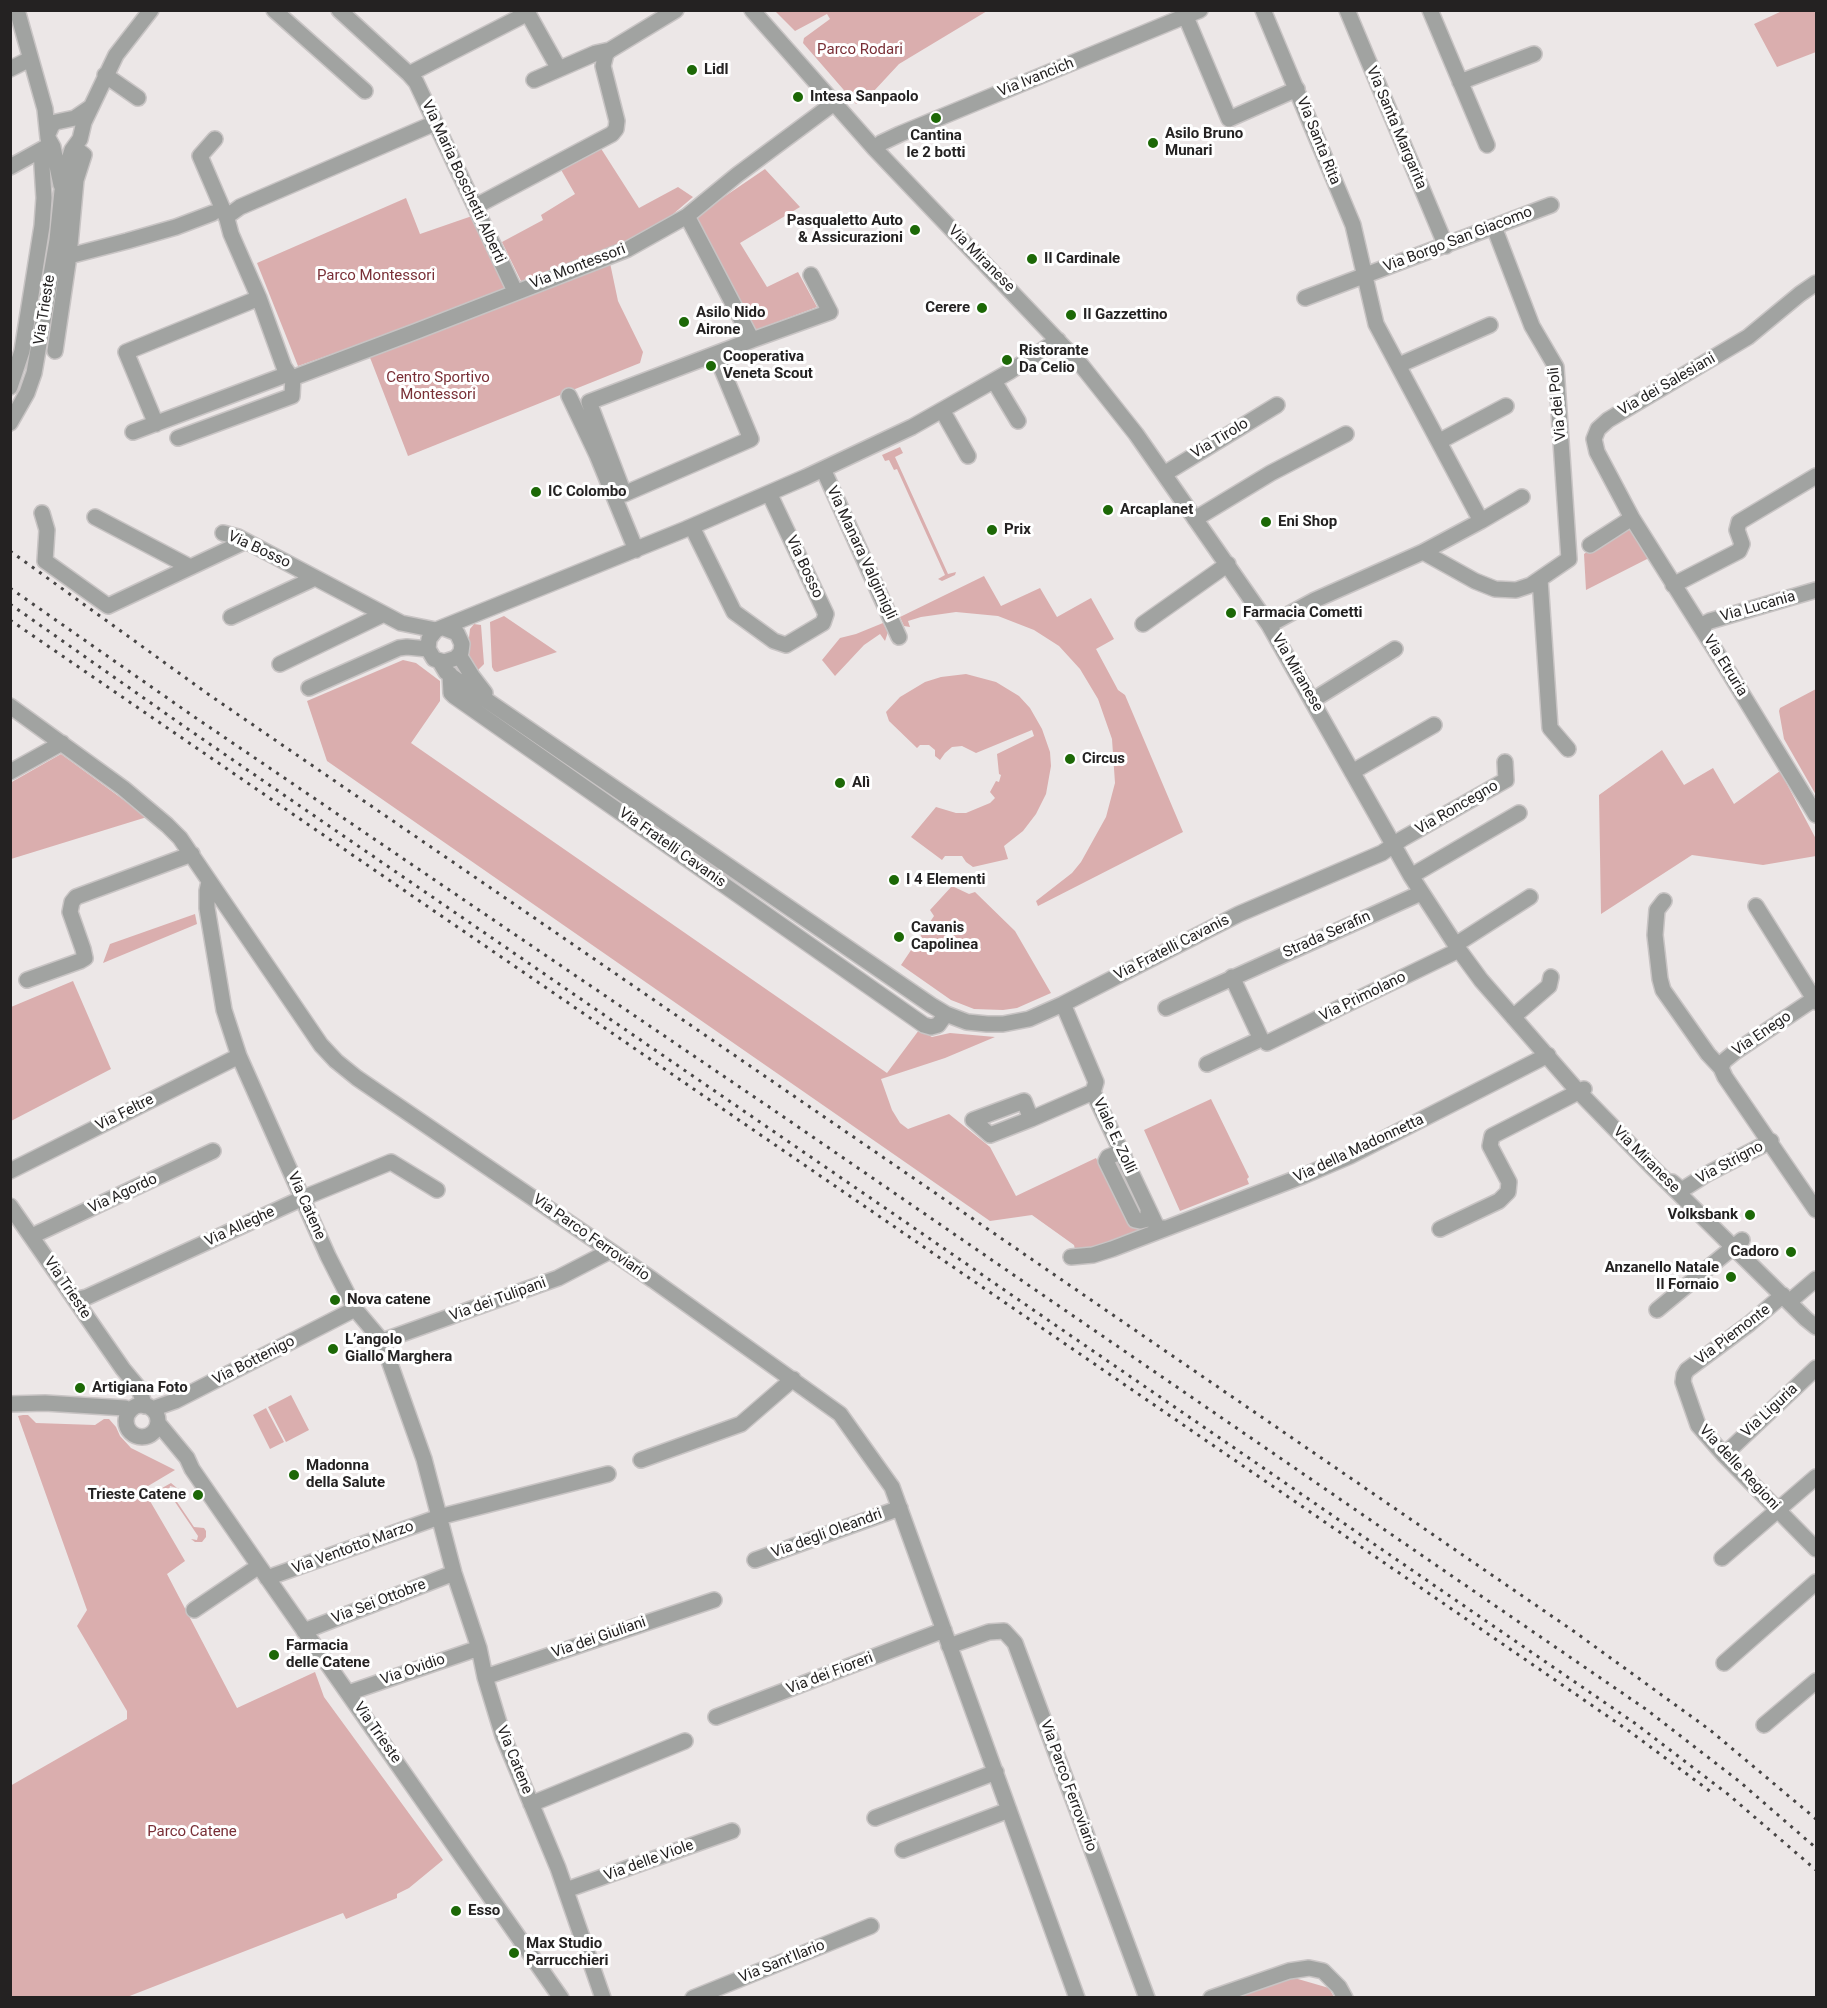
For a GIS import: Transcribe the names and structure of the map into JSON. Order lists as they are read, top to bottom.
{
  "streets": {
    "street": [
      "Via Ivancich",
      "Via Santa Margarita",
      "Via Santa Rita",
      "Via Maria Boschetti Alberti",
      "Via Borgo San Giacomo",
      "Via Miranese",
      "Via Montessori",
      "Via Trieste",
      "Via dei Salesiani",
      "Via dei Poli",
      "Via Tirolo",
      "Via Bosso",
      "Via Manara Valgimigli",
      "Via Lucania",
      "Via Etruria",
      "Via Roncegno",
      "Via Fratelli Cavanis",
      "Strada Serafin",
      "Via Primolano",
      "Via Enego",
      "Via Feltre",
      "Viale E. Zolli",
      "Via della Madonnetta",
      "Via Strigno",
      "Via Agordo",
      "Via Catene",
      "Via Alleghe",
      "Via Parco Ferroviario",
      "Via dei Tulipani",
      "Via Piemonte",
      "Via Bottenigo",
      "Via Liguria",
      "Via delle Regioni",
      "Via degli Oleandri",
      "Via Ventotto Marzo",
      "Via Sei Ottobre",
      "Via dei Giuliani",
      "Via Ovidio",
      "Via dei Fioreri",
      "Via delle Viole",
      "Via Sant'Ilario"
    ]
  },
  "crossings": [
    ["Via Ivancich", "Via Miranese"],
    ["Via Santa Margarita", "Via Borgo San Giacomo"],
    ["Via Santa Rita", "Via Borgo San Giacomo"],
    ["Via Maria Boschetti Alberti", "Via Montessori"],
    ["Via Borgo San Giacomo", "Via dei Poli"],
    ["Via Miranese", "Via Montessori"],
    ["Via Miranese", "Via Tirolo"],
    ["Via Miranese", "Via Bosso"],
    ["Via Miranese", "Via Roncegno"],
    ["Via Miranese", "Via Fratelli Cavanis"],
    ["Via Miranese", "Strada Serafin"],
    ["Via Miranese", "Via Primolano"],
    ["Via Miranese", "Via della Madonnetta"],
    ["Via Miranese", "Via Strigno"],
    ["Via Miranese", "Via Piemonte"],
    ["Via Trieste", "Via Agordo"],
    ["Via Trieste", "Via Alleghe"],
    ["Via Trieste", "Via Bottenigo"],
    ["Via Trieste", "Via Ventotto Marzo"],
    ["Via Trieste", "Via Sei Ottobre"],
    ["Via Trieste", "Via Ovidio"],
    ["Via dei Salesiani", "Via Etruria"],
    ["Via Bosso", "Via Manara Valgimigli"],
    ["Via Bosso", "Via Fratelli Cavanis"],
    ["Via Lucania", "Via Etruria"],
    ["Via Roncegno", "Via Fratelli Cavanis"],
    ["Via Fratelli Cavanis", "Viale E. Zolli"],
    ["Via Feltre", "Via Catene"],
    ["Viale E. Zolli", "Via della Madonnetta"],
    ["Via Catene", "Via Alleghe"],
    ["Via Catene", "Via Parco Ferroviario"],
    ["Via Catene", "Via dei Tulipani"],
    ["Via Catene", "Via Bottenigo"],
    ["Via Catene", "Via Ventotto Marzo"],
    ["Via Catene", "Via Sei Ottobre"],
    ["Via Catene", "Via dei Giuliani"],
    ["Via Catene", "Via Ovidio"],
    ["Via Catene", "Via delle Viole"],
    ["Via Parco Ferroviario", "Via dei Tulipani"],
    ["Via Parco Ferroviario", "Via degli Oleandri"],
    ["Via Parco Ferroviario", "Via dei Fioreri"],
    ["Via Piemonte", "Via delle Regioni"],
    ["Via Liguria", "Via delle Regioni"]
  ],
  "parks": [
    "Parco Rodari",
    "Parco Montessori",
    "Centro Sportivo Montessori",
    "Parco Catene"
  ],
  "places": [
    "Lidl",
    "Intesa Sanpaolo",
    "Cantina le 2 botti",
    "Asilo Bruno Munari",
    "Pasqualetto Auto & Assicurazioni",
    "Il Cardinale",
    "Cerere",
    "Il Gazzettino",
    "Asilo Nido Airone",
    "Ristorante Da Celio",
    "Cooperativa Veneta Scout",
    "IC Colombo",
    "Arcaplanet",
    "Eni Shop",
    "Prix",
    "Farmacia Cometti",
    "Circus",
    "Alì",
    "I 4 Elementi",
    "Cavanis Capolinea",
    "Volksbank",
    "Cadoro",
    "Anzanello Natale Il Fornaio",
    "Nova catene",
    "L’angolo Giallo Marghera",
    "Artigiana Foto",
    "Madonna della Salute",
    "Trieste Catene",
    "Farmacia delle Catene",
    "Esso",
    "Max Studio Parrucchieri"
  ]
}
